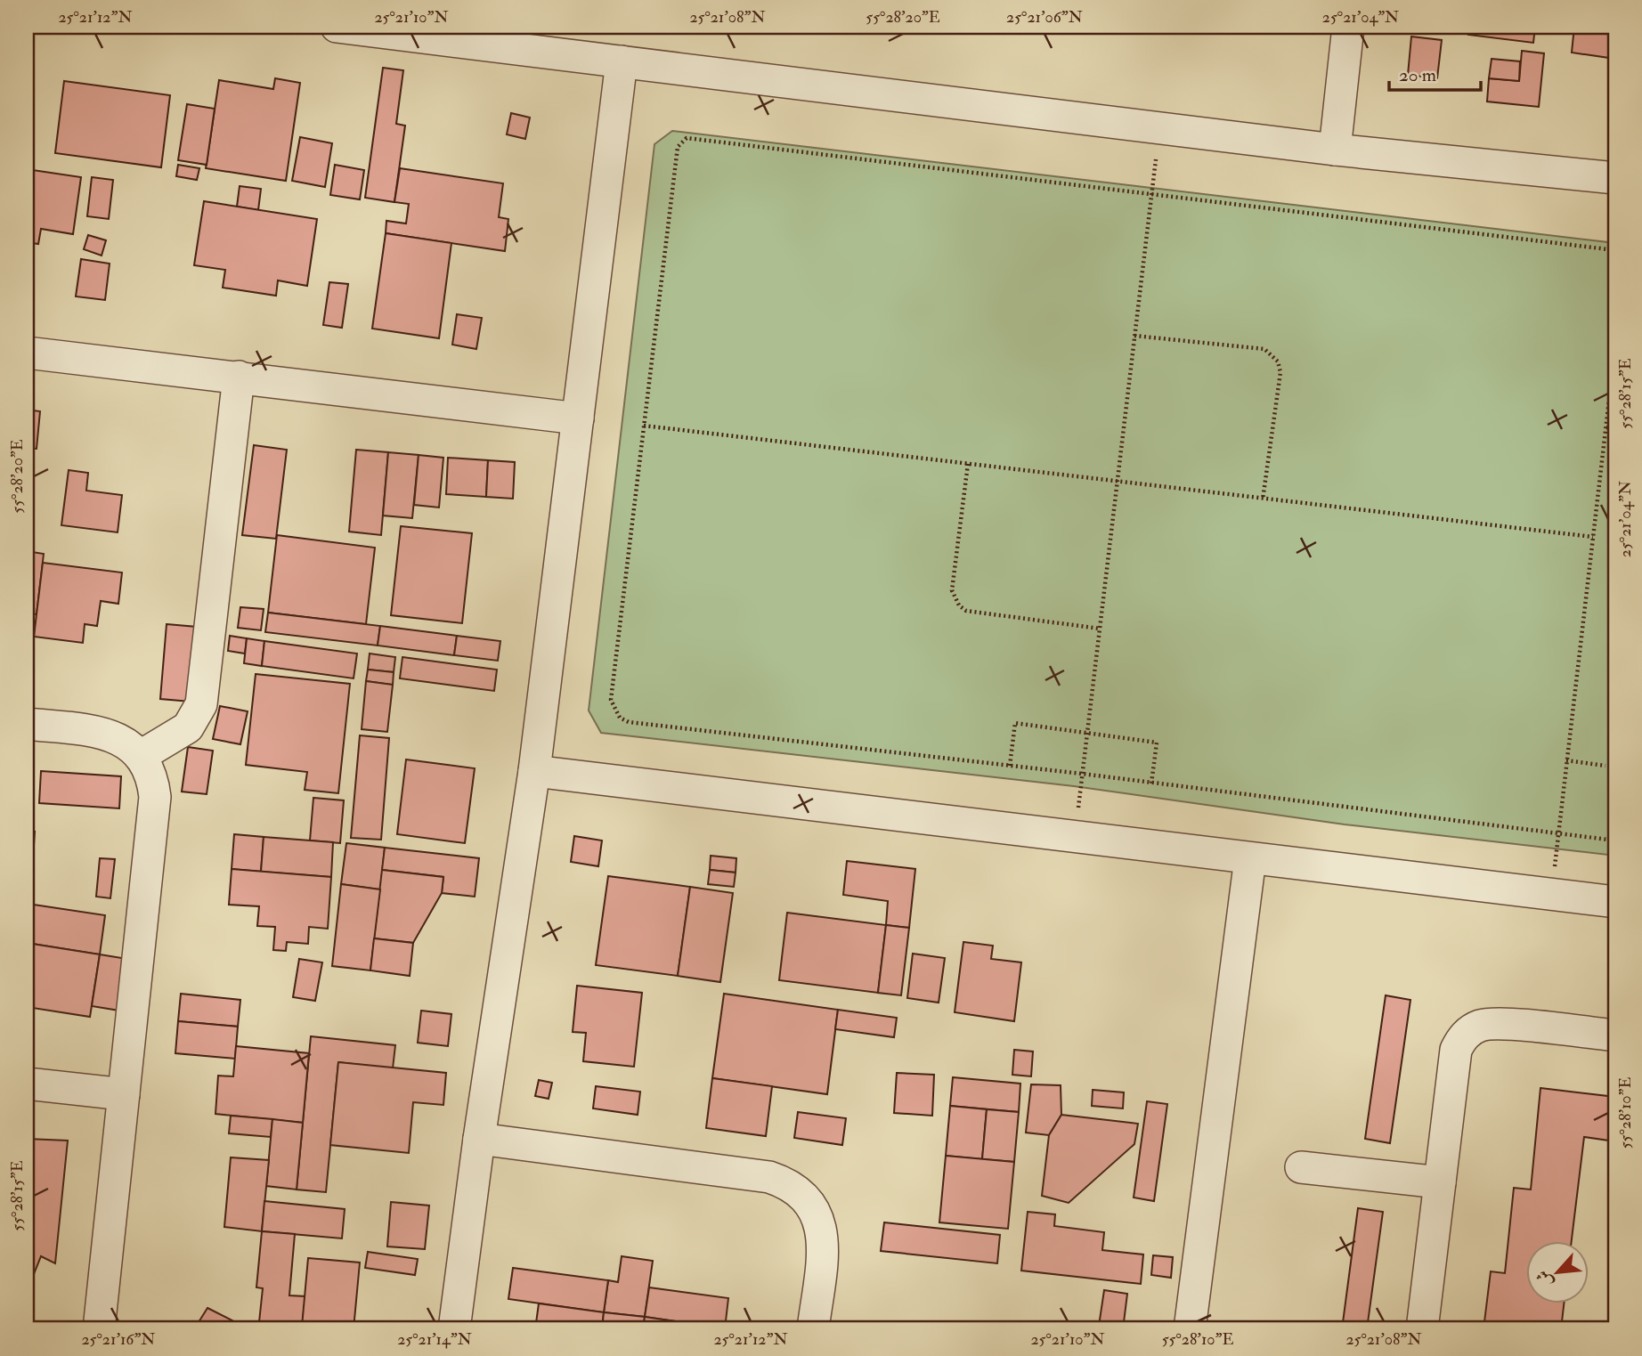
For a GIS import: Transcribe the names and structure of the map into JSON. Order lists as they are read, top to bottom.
{
  "scale_bar": "20 m",
  "north": "bottom left",
  "coordinates": [
    "25°21'12\"N",
    "25°21'10\"N",
    "25°21'08\"N",
    "55°28'20\"E",
    "25°21'06\"N",
    "25°21'04\"N",
    "55°28'15\"E",
    "55°28'10\"E",
    "25°21'16\"N",
    "25°21'14\"N"
  ]
}
